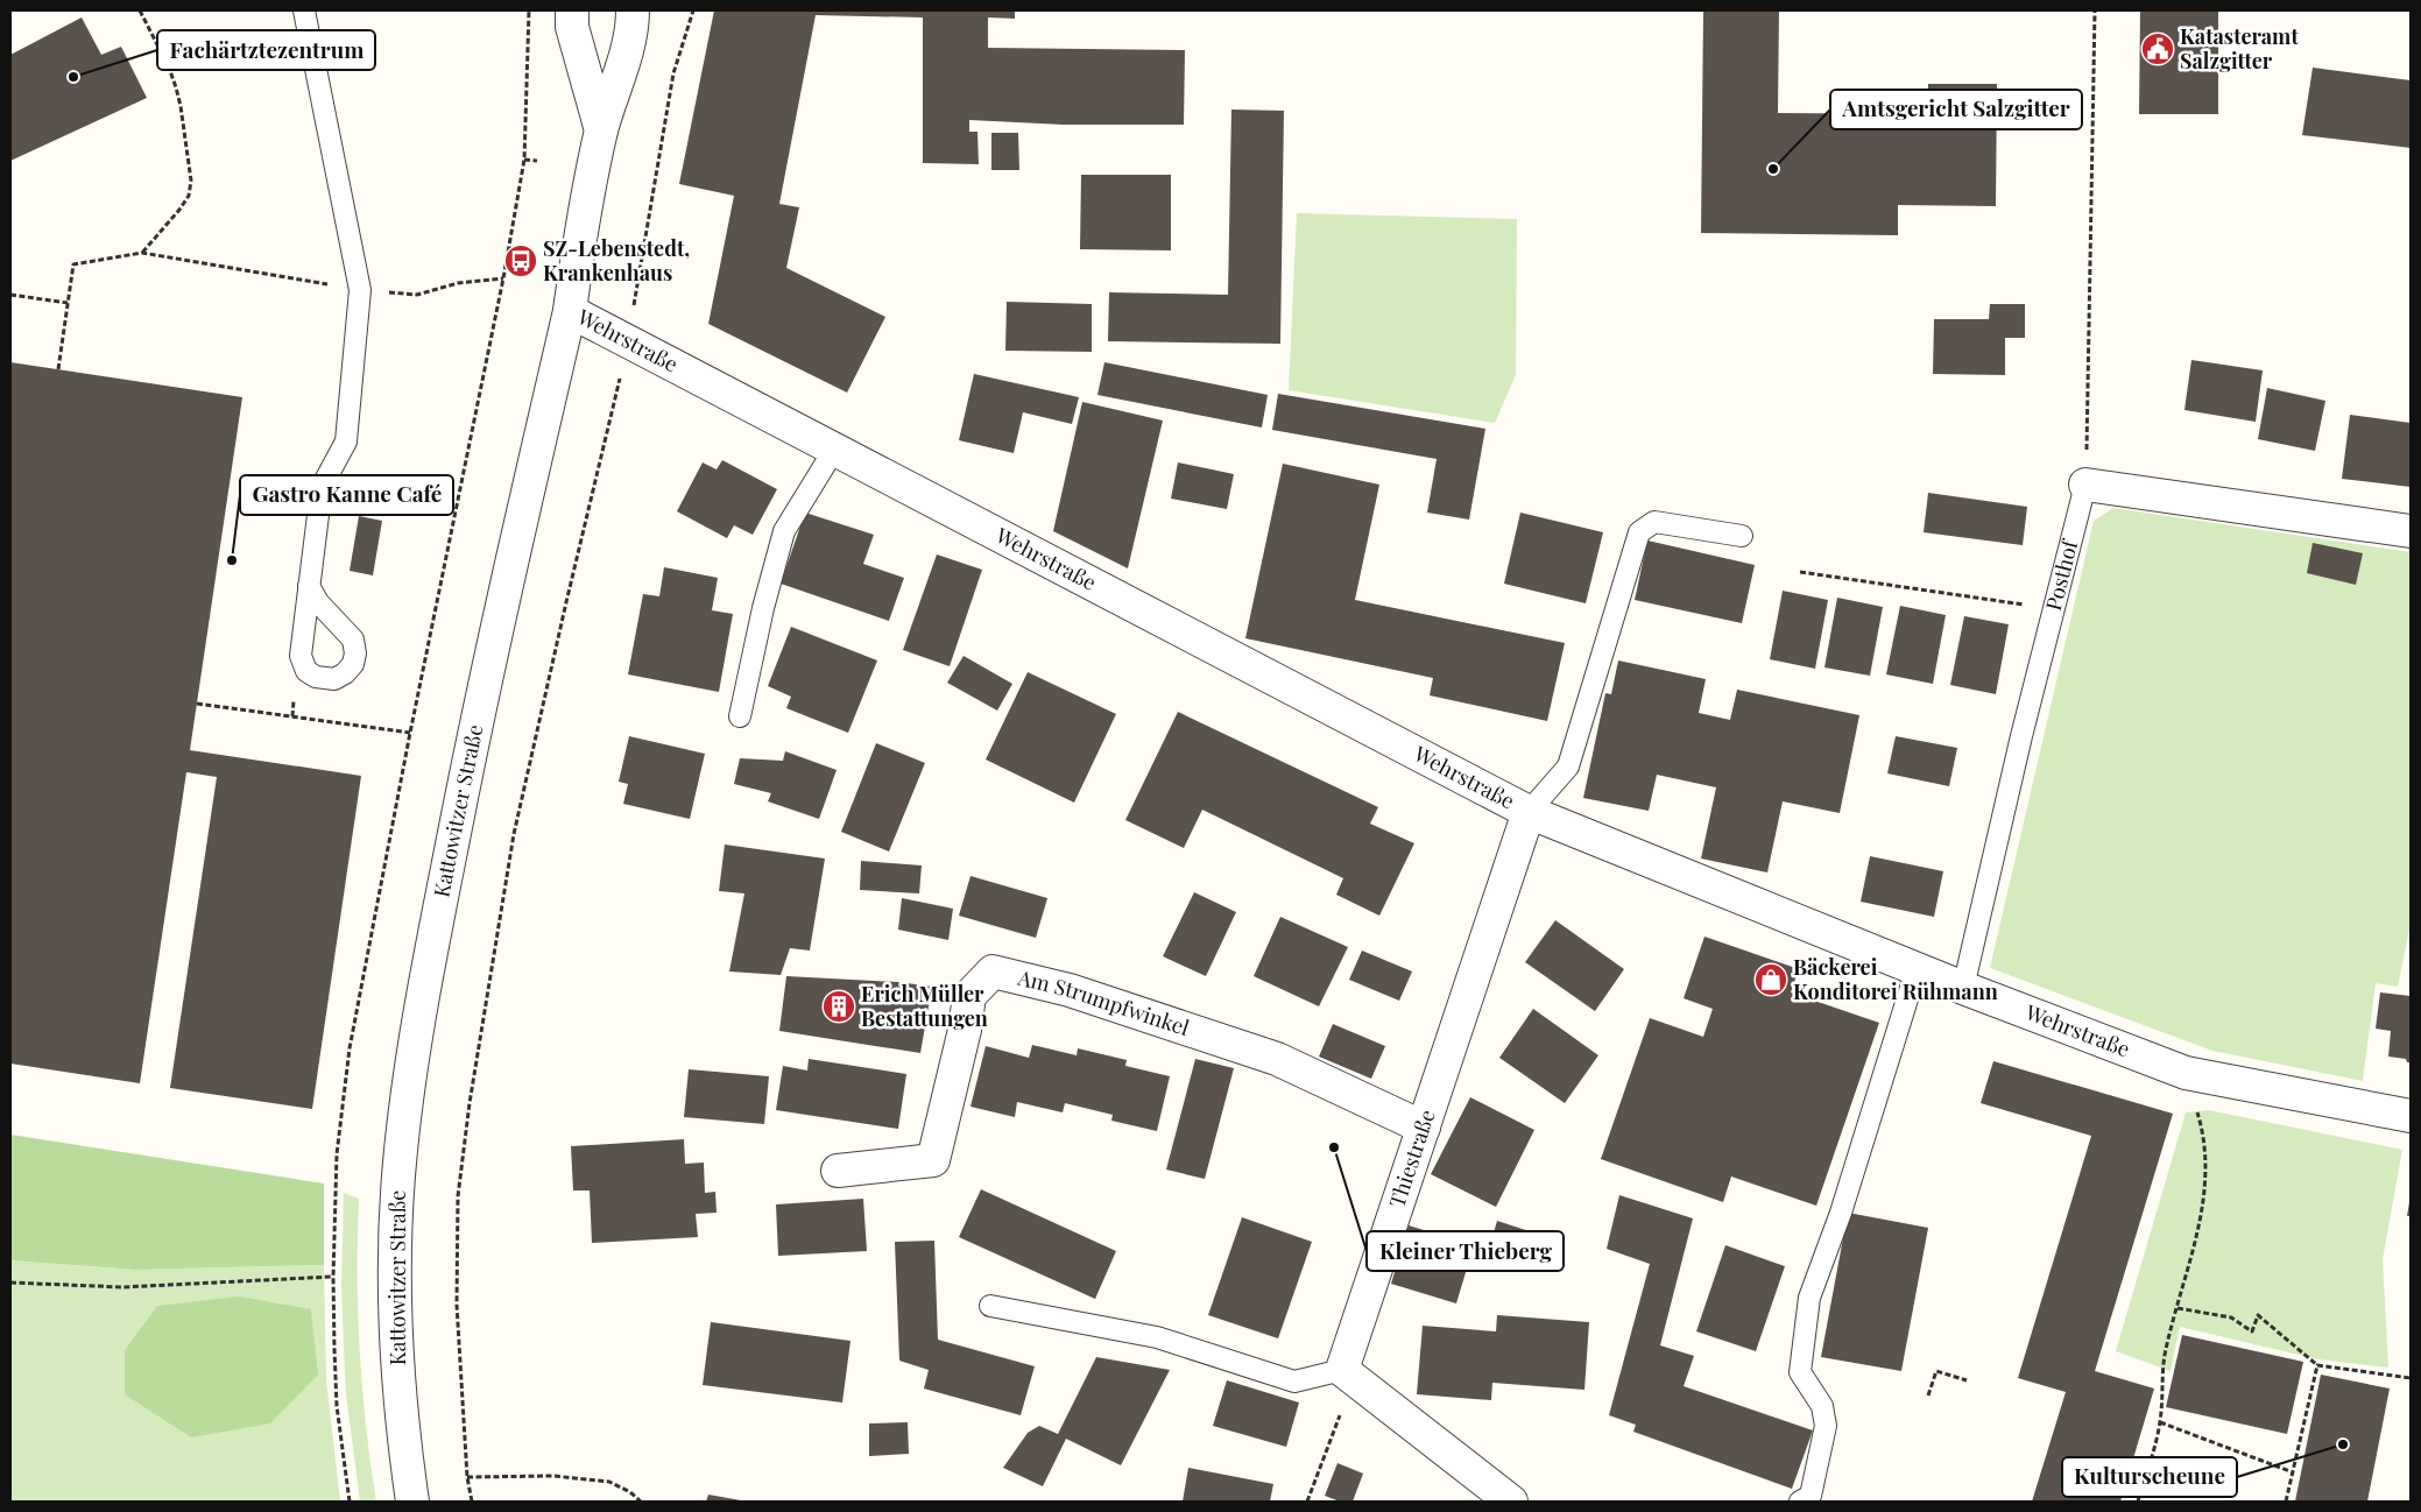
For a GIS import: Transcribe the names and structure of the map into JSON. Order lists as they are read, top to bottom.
{
  "streets": {
    "street": [
      "Wehrstraße",
      "Kattowitzer Straße",
      "Am Strumpfwinkel",
      "Thiestraße"
    ],
    "lane": ["Posthof"]
  },
  "crossings": [
    ["Wehrstraße", "Posthof"],
    ["Wehrstraße", "Kattowitzer Straße"],
    ["Wehrstraße", "Thiestraße"],
    ["Am Strumpfwinkel", "Thiestraße"]
  ],
  "places": {
    "public building": ["Katasteramt Salzgitter"],
    "other": [
      "Fachärtztezentrum",
      "Amtsgericht Salzgitter",
      "Gastro Kanne Café",
      "Kleiner Thieberg",
      "Kulturscheune"
    ],
    "bus stop": ["SZ-Lebenstedt, Krankenhaus"],
    "shop": ["Bäckerei Konditorei Rühmann"],
    "building": ["Erich Müller Bestattungen"]
  }
}
